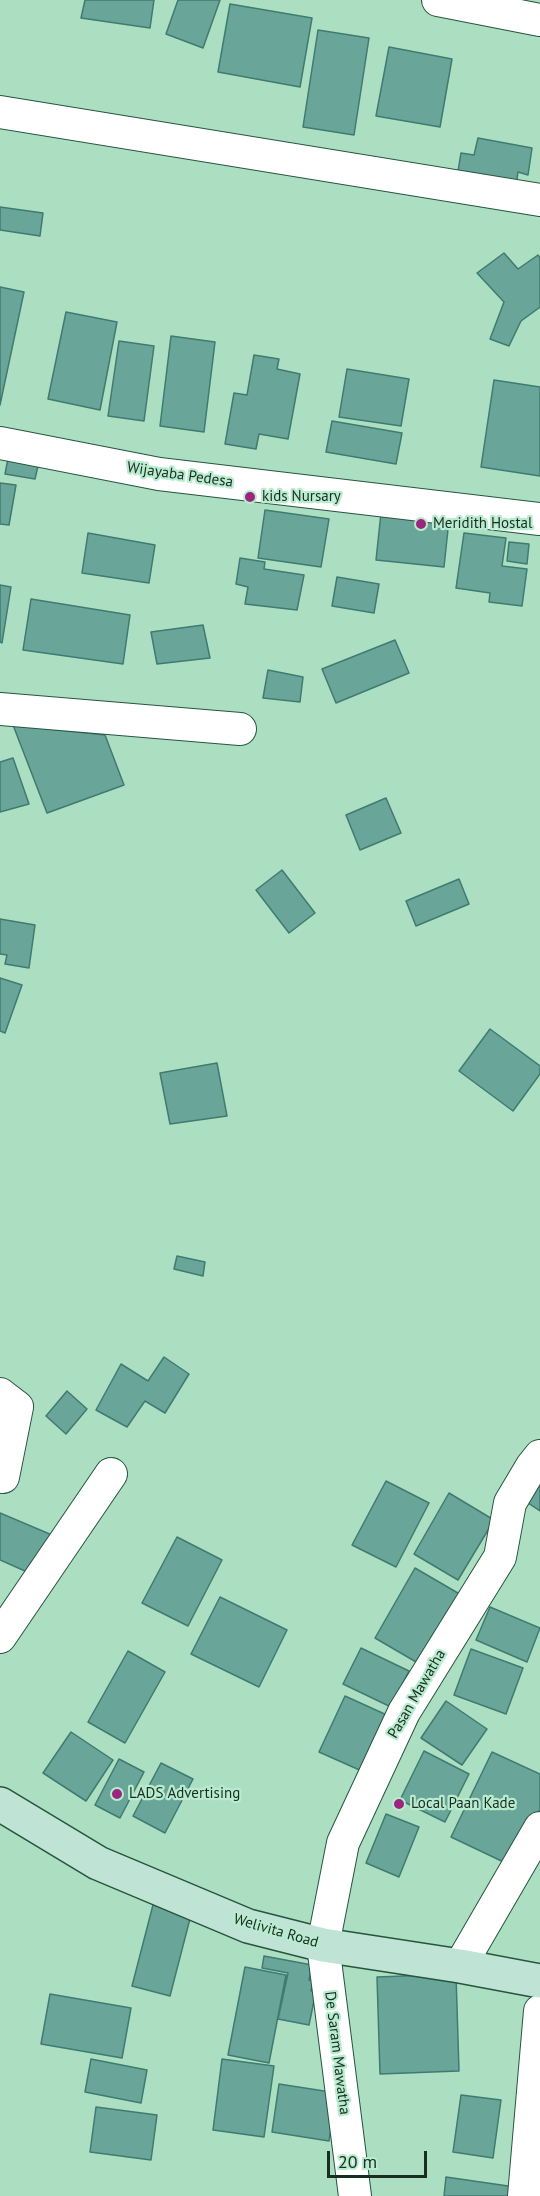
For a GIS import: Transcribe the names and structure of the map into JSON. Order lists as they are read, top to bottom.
{
  "streets": {
    "street": [
      "Wijayaba Pedesa",
      "Pasan Mawatha",
      "Welivita Road",
      "De Saram Mawatha"
    ]
  },
  "crossings": [
    ["Pasan Mawatha", "Welivita Road"],
    ["Pasan Mawatha", "De Saram Mawatha"],
    ["Welivita Road", "De Saram Mawatha"]
  ],
  "places": [
    "kids Nursary",
    "Meridith Hostal",
    "LADS Advertising",
    "Local Paan Kade"
  ],
  "scale_bar": "20 m"
}
